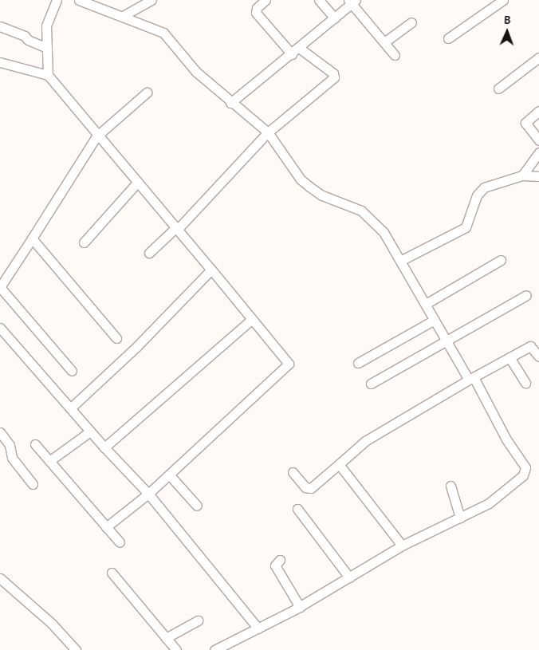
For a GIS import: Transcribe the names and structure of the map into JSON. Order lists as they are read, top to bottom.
{
  "north": "top"
}
